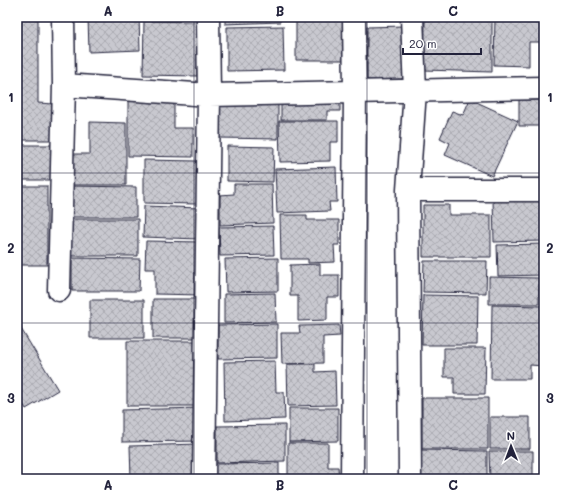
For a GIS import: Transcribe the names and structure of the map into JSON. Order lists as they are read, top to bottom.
{
  "scale_bar": "20 m",
  "north": "top",
  "grid": {
    "columns": ["A", "B", "C"],
    "rows": ["1", "2", "3"]
  }
}
